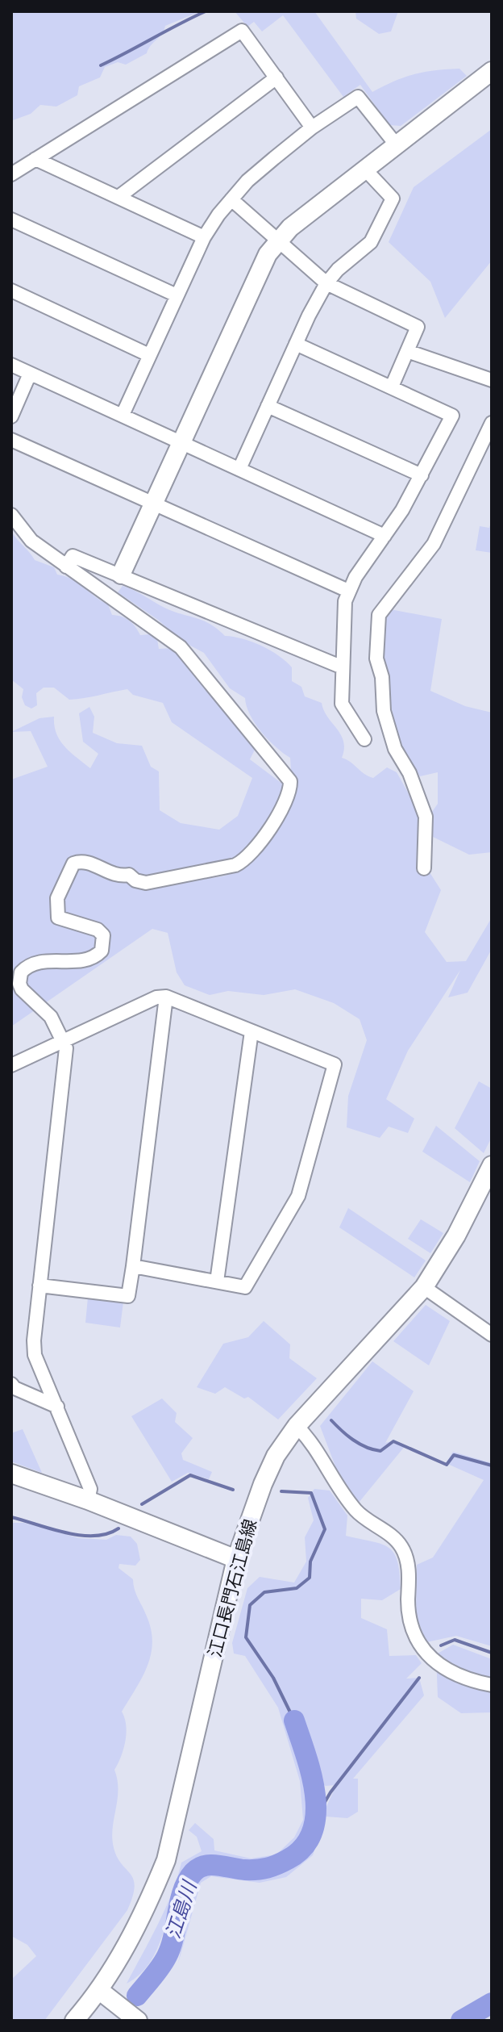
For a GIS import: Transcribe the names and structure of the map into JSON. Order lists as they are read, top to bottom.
{
  "streets": {
    "main road": ["江口長門石江島線"]
  },
  "water": ["江島川"]
}
